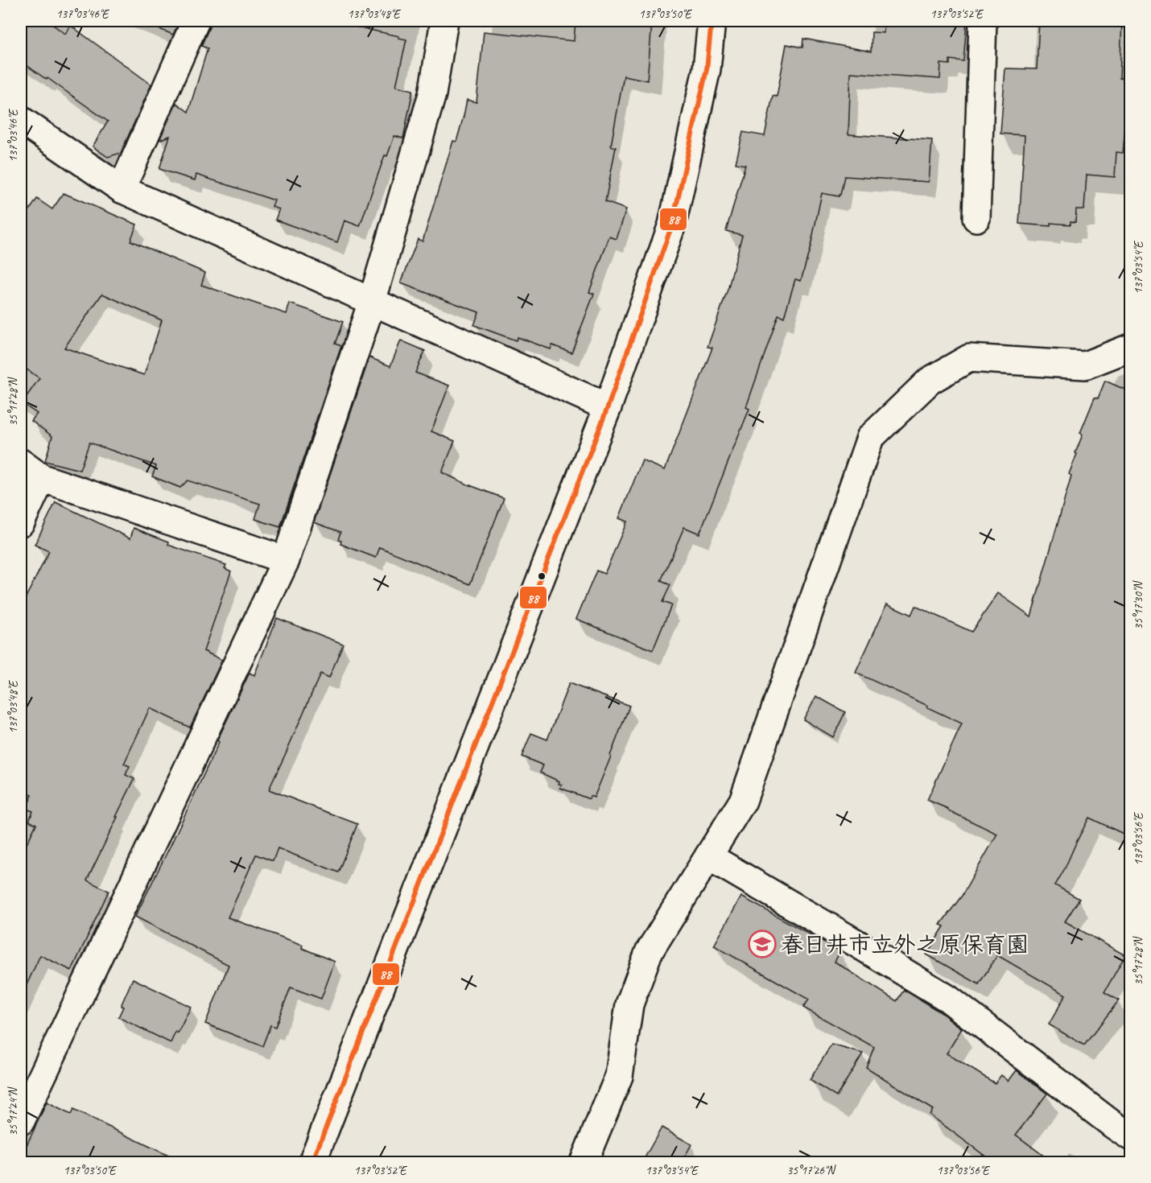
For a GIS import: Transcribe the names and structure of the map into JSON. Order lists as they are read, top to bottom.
{
  "places": {
    "school or university": ["春日井市立外之原保育園"]
  },
  "lines": ["transit line 88"],
  "coordinates": [
    "137°03'46\"E",
    "137°03'48\"E",
    "137°03'50\"E",
    "137°03'52\"E",
    "137°03'54\"E",
    "35°17'28\"N",
    "35°17'30\"N",
    "137°03'56\"E",
    "35°17'24\"N",
    "35°17'26\"N"
  ]
}
